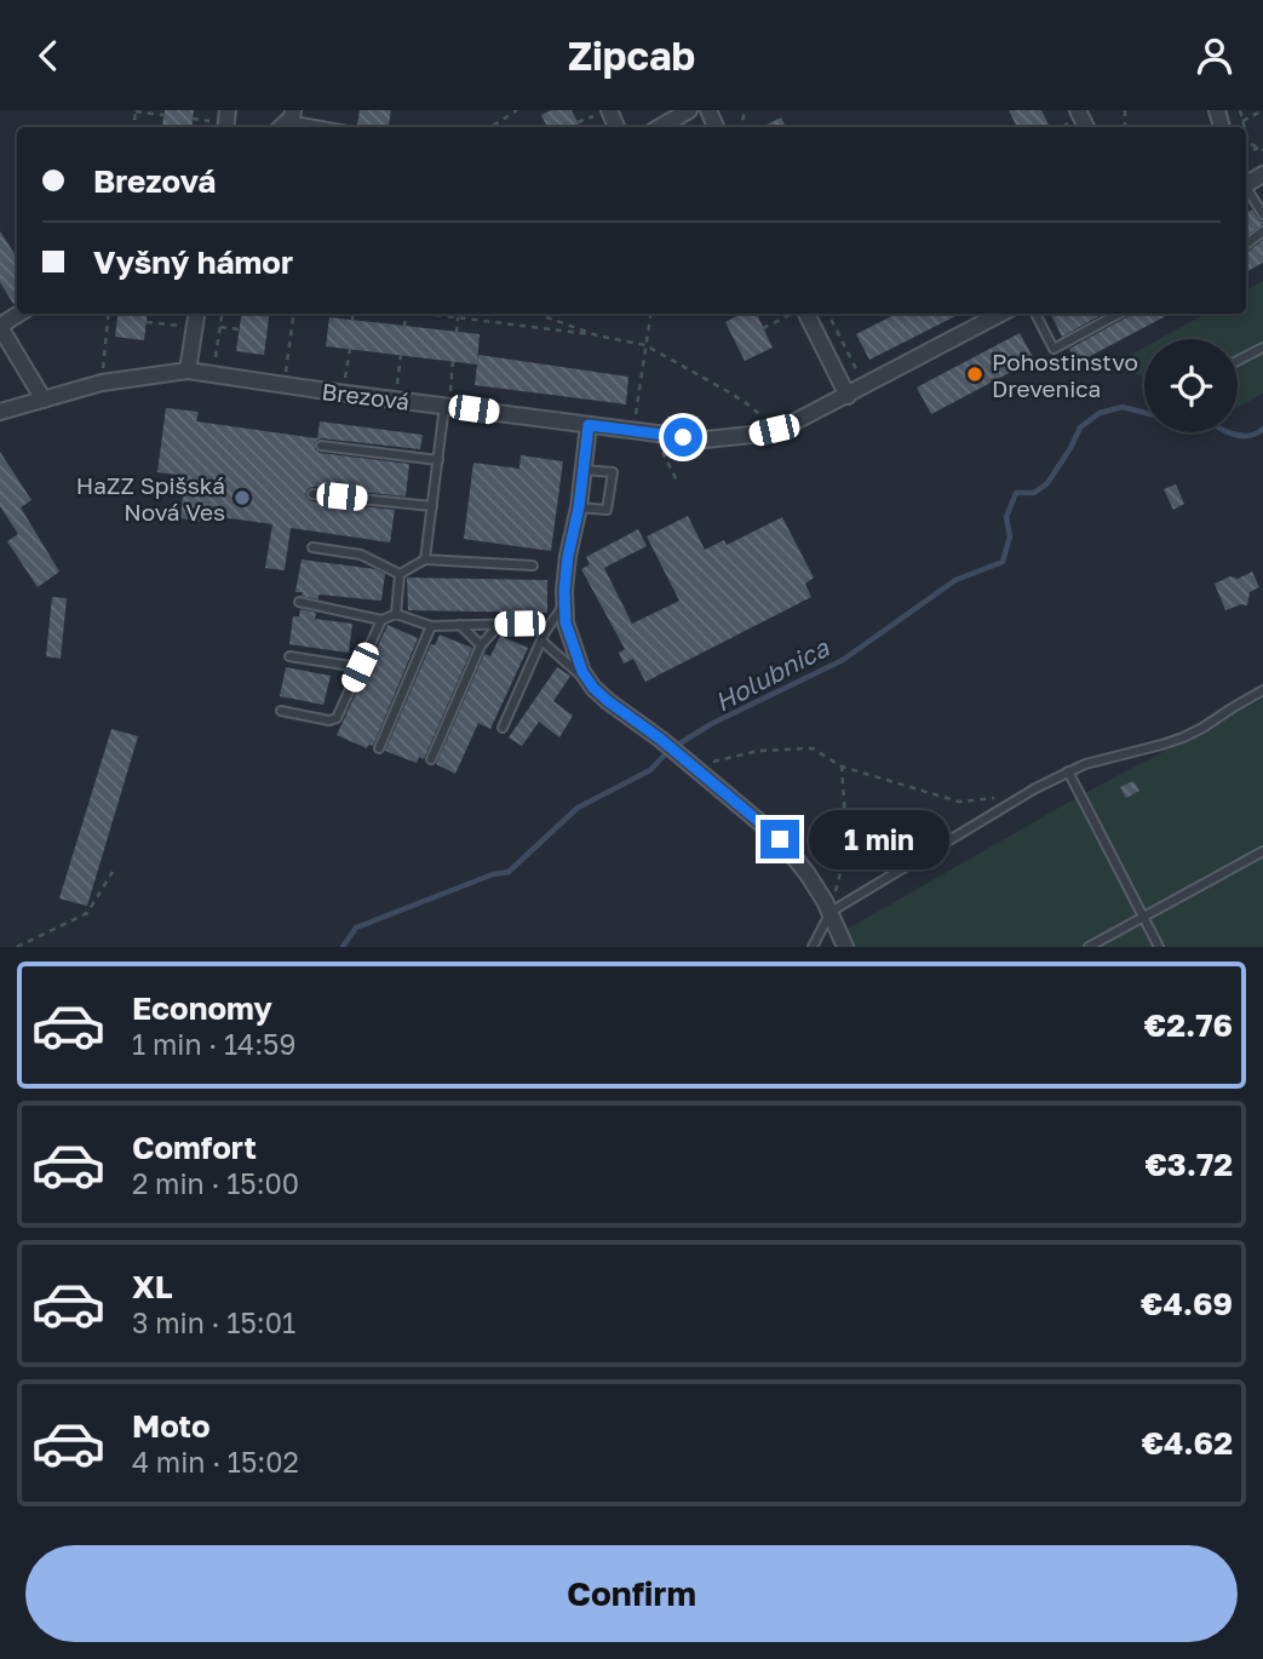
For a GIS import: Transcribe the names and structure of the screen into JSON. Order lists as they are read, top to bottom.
{
  "streets": {
    "street": ["Brezová"]
  },
  "water": ["Holubnica"],
  "places": ["Pohostinstvo Drevenica", "HaZZ Spišská Nová Ves"],
  "page": {
    "header": "Zipcab",
    "banner": ["Brezová", "Vyšný hámor"],
    "bubble": "1 min",
    "list": [
      {
        "name": "Economy",
        "note": "1 min · 14:59",
        "value": "€2.76"
      },
      {
        "name": "Comfort",
        "note": "2 min · 15:00",
        "value": "€3.72"
      },
      {
        "name": "XL",
        "note": "3 min · 15:01",
        "value": "€4.69"
      },
      {
        "name": "Moto",
        "note": "4 min · 15:02",
        "value": "€4.62"
      }
    ],
    "buttons": "Confirm"
  }
}
